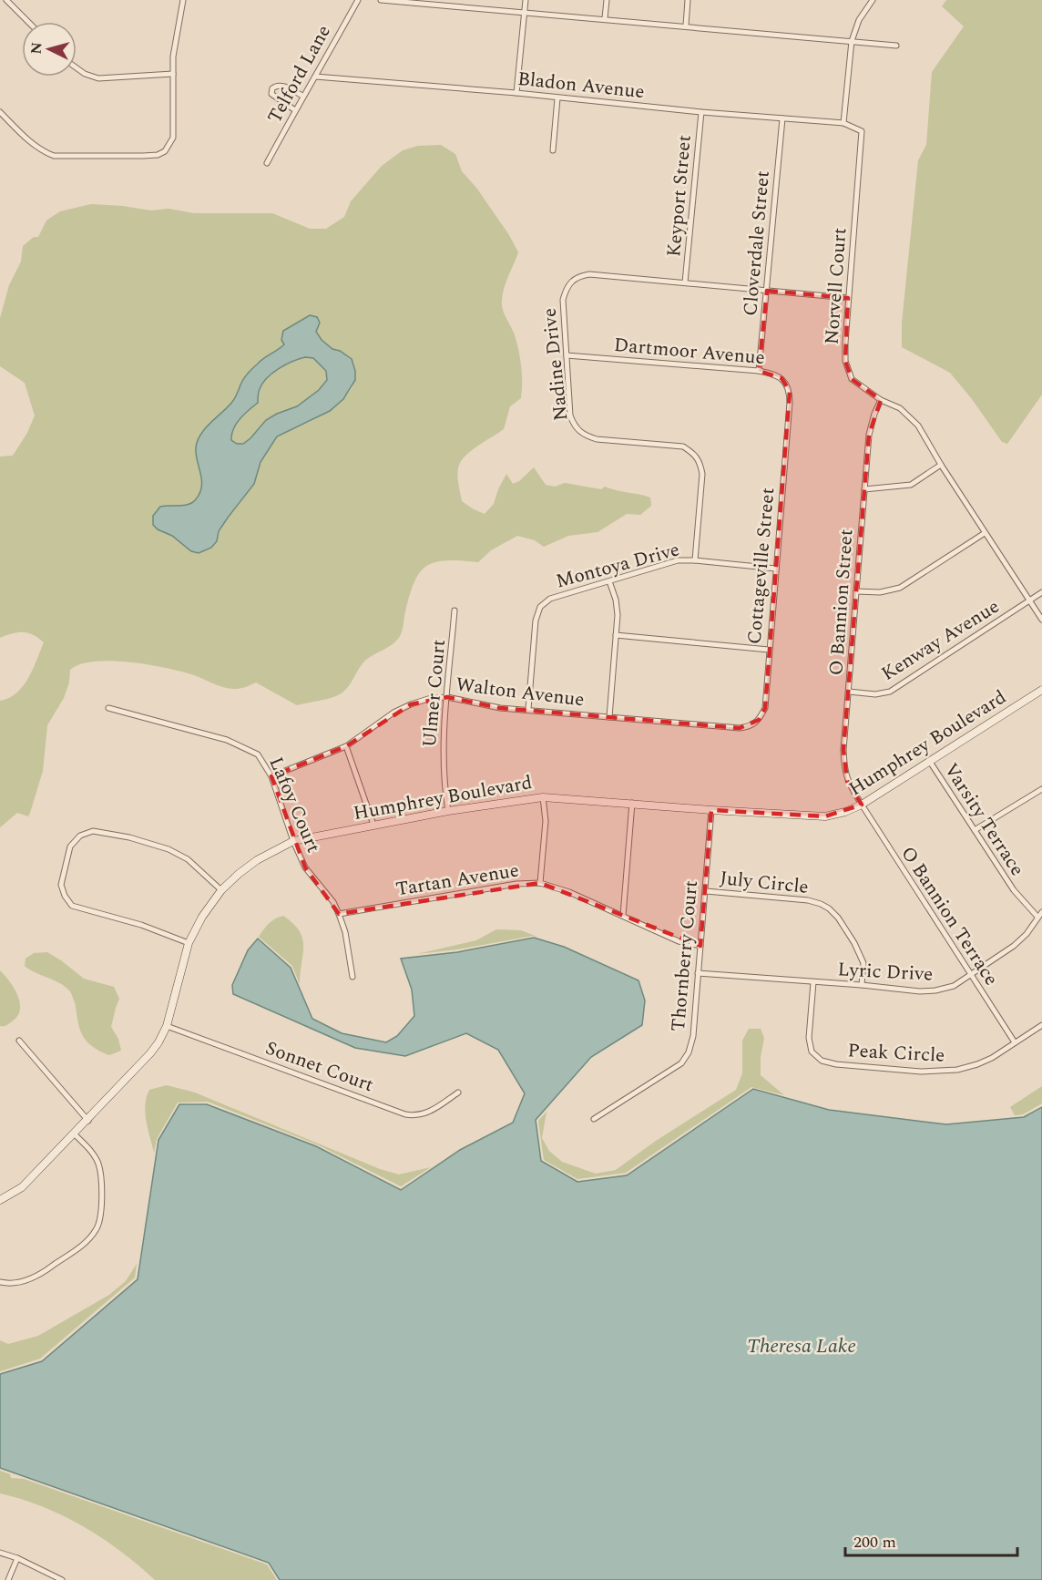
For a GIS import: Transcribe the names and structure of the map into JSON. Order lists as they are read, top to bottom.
{
  "streets": {
    "street": [
      "Telford Lane",
      "Bladon Avenue",
      "Keyport Street",
      "Cloverdale Street",
      "Norvell Court",
      "Dartmoor Avenue",
      "Nadine Drive",
      "Montoya Drive",
      "Cottageville Street",
      "O Bannion Street",
      "Kenway Avenue",
      "Walton Avenue",
      "Ulmer Court",
      "Humphrey Boulevard",
      "Lafoy Court",
      "Varsity Terrace",
      "Tartan Avenue",
      "July Circle",
      "O Bannion Terrace",
      "Thornberry Court",
      "Lyric Drive",
      "Peak Circle",
      "Sonnet Court"
    ]
  },
  "crossings": [
    ["Telford Lane", "Bladon Avenue"],
    ["Bladon Avenue", "Keyport Street"],
    ["Bladon Avenue", "Cloverdale Street"],
    ["Bladon Avenue", "Norvell Court"],
    ["Keyport Street", "Nadine Drive"],
    ["Cloverdale Street", "Dartmoor Avenue"],
    ["Cloverdale Street", "Nadine Drive"],
    ["Norvell Court", "Nadine Drive"],
    ["Norvell Court", "O Bannion Street"],
    ["Norvell Court", "Kenway Avenue"],
    ["Dartmoor Avenue", "Nadine Drive"],
    ["Dartmoor Avenue", "Cottageville Street"],
    ["Nadine Drive", "Montoya Drive"],
    ["Montoya Drive", "Cottageville Street"],
    ["Montoya Drive", "Walton Avenue"],
    ["Cottageville Street", "Walton Avenue"],
    ["O Bannion Street", "Kenway Avenue"],
    ["O Bannion Street", "Humphrey Boulevard"],
    ["O Bannion Street", "O Bannion Terrace"],
    ["Walton Avenue", "Ulmer Court"],
    ["Walton Avenue", "Lafoy Court"],
    ["Ulmer Court", "Humphrey Boulevard"],
    ["Humphrey Boulevard", "Lafoy Court"],
    ["Humphrey Boulevard", "Varsity Terrace"],
    ["Humphrey Boulevard", "O Bannion Terrace"],
    ["Humphrey Boulevard", "Thornberry Court"],
    ["Humphrey Boulevard", "Sonnet Court"],
    ["Lafoy Court", "Tartan Avenue"],
    ["Varsity Terrace", "Lyric Drive"],
    ["Tartan Avenue", "Thornberry Court"],
    ["July Circle", "Thornberry Court"],
    ["July Circle", "Lyric Drive"],
    ["O Bannion Terrace", "Lyric Drive"],
    ["O Bannion Terrace", "Peak Circle"],
    ["Thornberry Court", "Lyric Drive"],
    ["Lyric Drive", "Peak Circle"]
  ],
  "water": ["Theresa Lake"],
  "scale_bar": "200 m",
  "north": "left"
}
